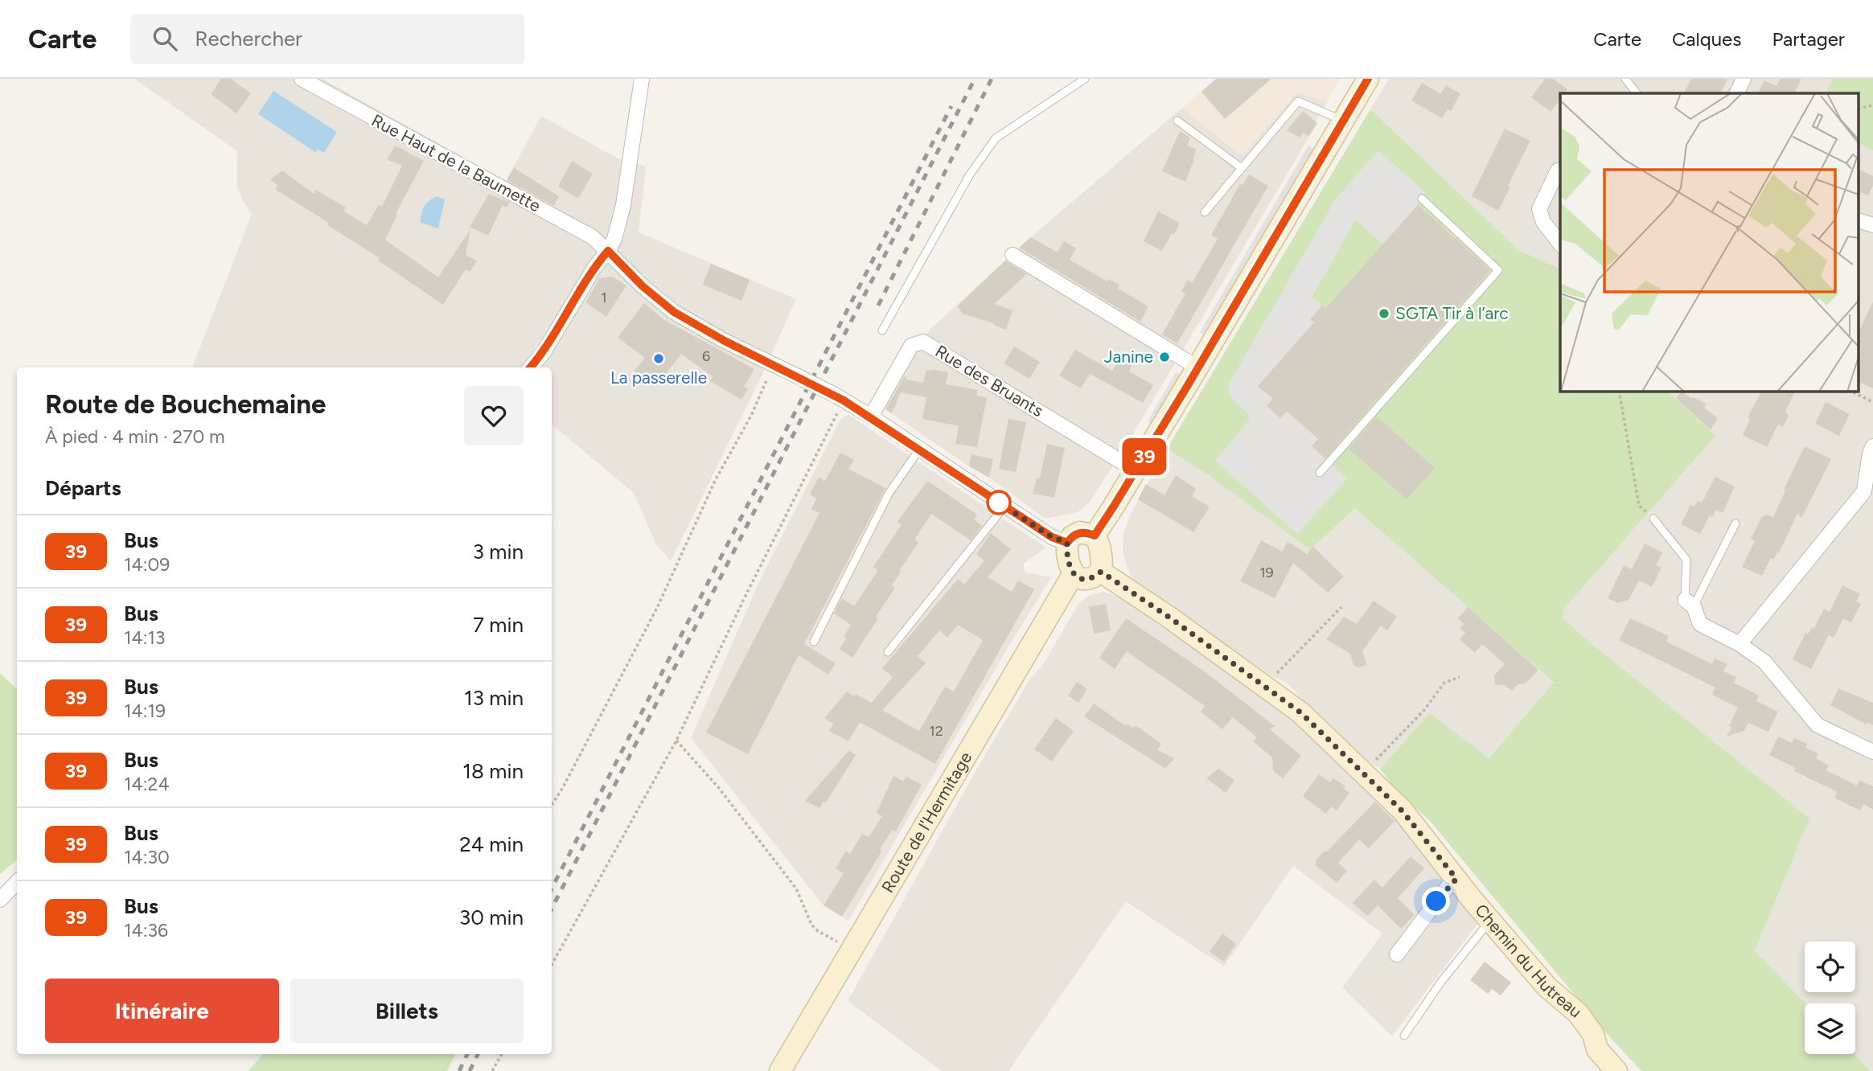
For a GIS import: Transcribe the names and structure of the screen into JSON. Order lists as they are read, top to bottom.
{
  "streets": {
    "street": [
      "Rue Haut de la Baumette",
      "Rue des Bruants",
      "Route de l'Hermitage",
      "Chemin du Hutreau"
    ]
  },
  "crossings": [
    ["Route de l'Hermitage", "Chemin du Hutreau"]
  ],
  "places": ["SGTA Tir à l’arc", "Janine", "La passerelle"],
  "lines": ["bus line 39"],
  "house_numbers": [
    "1",
    "6",
    "19",
    "12"
  ],
  "page": {
    "header": "Carte",
    "search": "Rechercher",
    "nav": ["Carte", "Calques", "Partager"],
    "on_map": "39",
    "heading": [
      ["Route de Bouchemaine", "À pied · 4 min · 270 m"],
      "Départs"
    ],
    "list": [
      {
        "mark": "39",
        "name": "Bus",
        "note": "14:09",
        "value": "3 min"
      },
      {
        "mark": "39",
        "name": "Bus",
        "note": "14:13",
        "value": "7 min"
      },
      {
        "mark": "39",
        "name": "Bus",
        "note": "14:19",
        "value": "13 min"
      },
      {
        "mark": "39",
        "name": "Bus",
        "note": "14:24",
        "value": "18 min"
      },
      {
        "mark": "39",
        "name": "Bus",
        "note": "14:30",
        "value": "24 min"
      },
      {
        "mark": "39",
        "name": "Bus",
        "note": "14:36",
        "value": "30 min"
      }
    ],
    "buttons": ["Itinéraire", "Billets"]
  }
}
